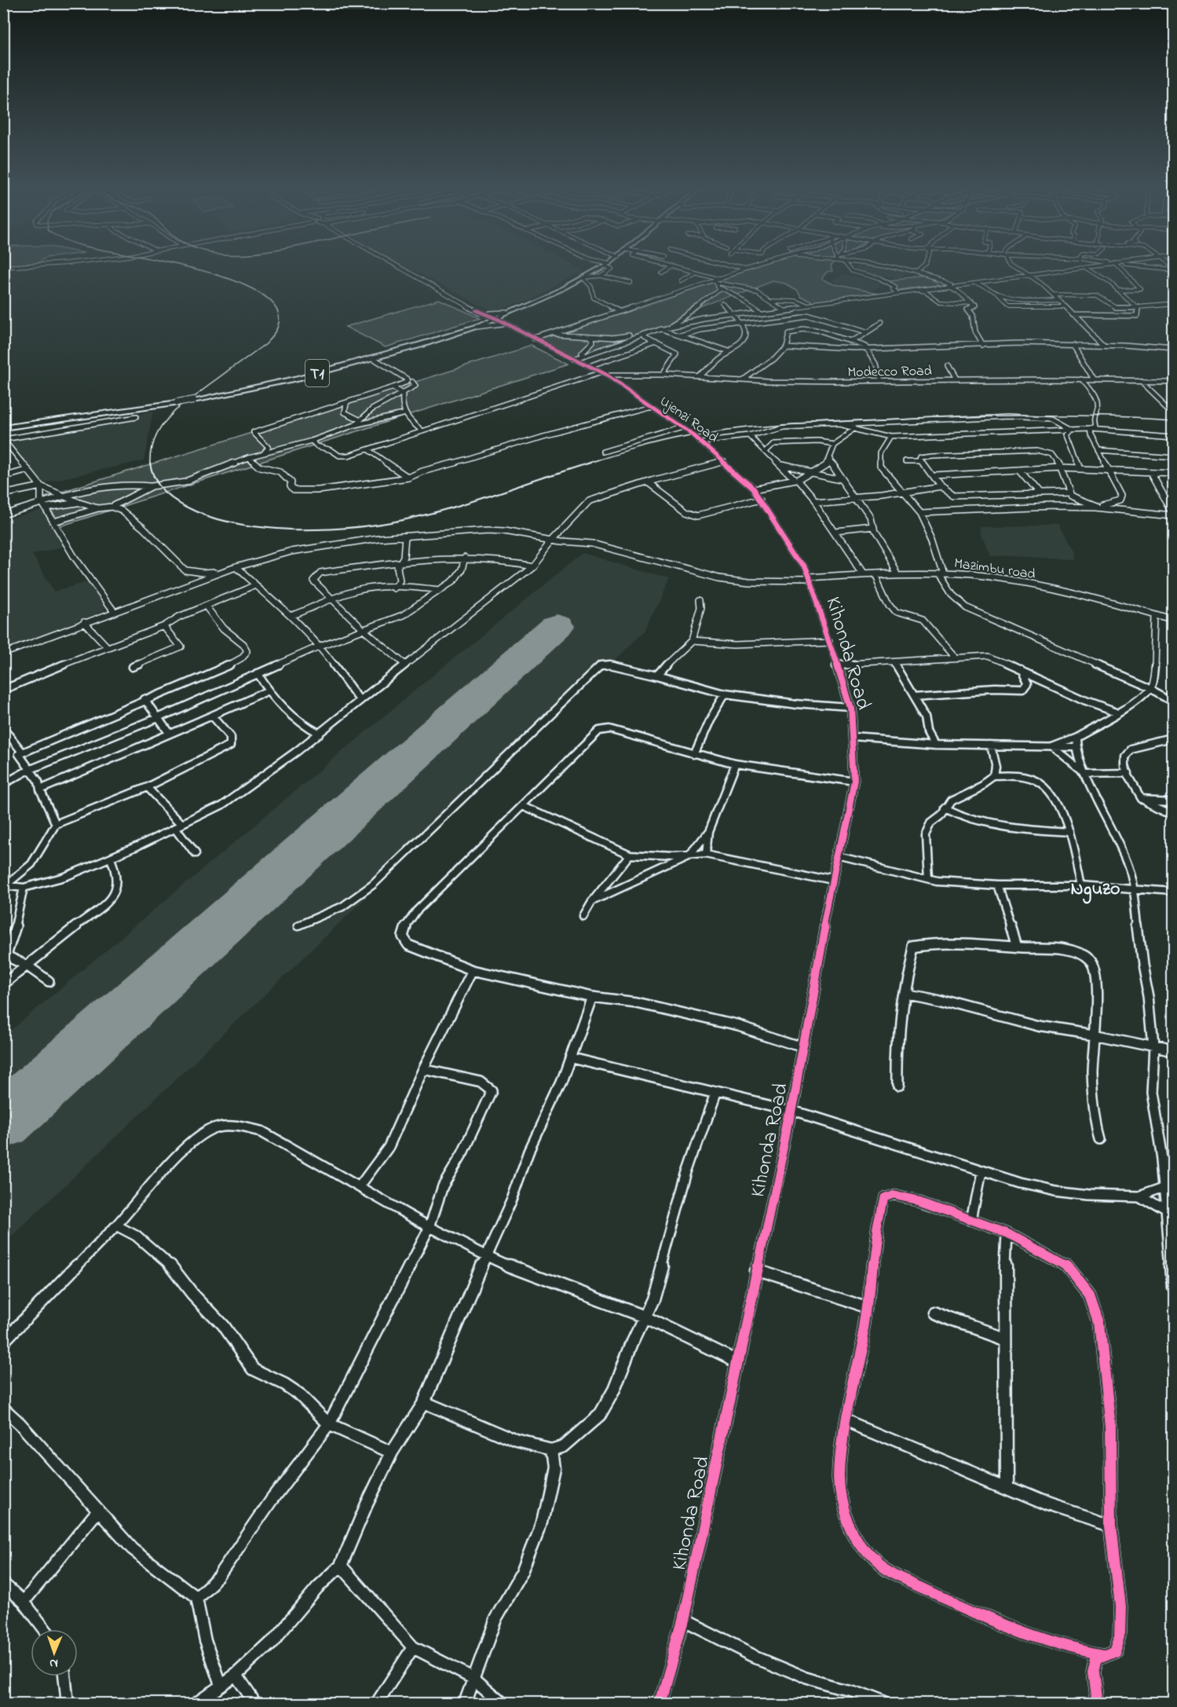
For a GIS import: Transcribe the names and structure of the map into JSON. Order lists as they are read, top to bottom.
{
  "streets": {
    "highway": ["T1"],
    "street": [
      "Modecco Road",
      "Ujenzi Road",
      "Mazimbu road",
      "Kihonda Road"
    ]
  },
  "crossings": [
    ["Modecco Road", "Ujenzi Road"],
    ["T1", "Ujenzi Road"],
    ["Ujenzi Road", "Mazimbu road"],
    ["Ujenzi Road", "Kihonda Road"],
    ["Mazimbu road", "Kihonda Road"]
  ],
  "districts": ["Nguzo"],
  "north": "bottom"
}
